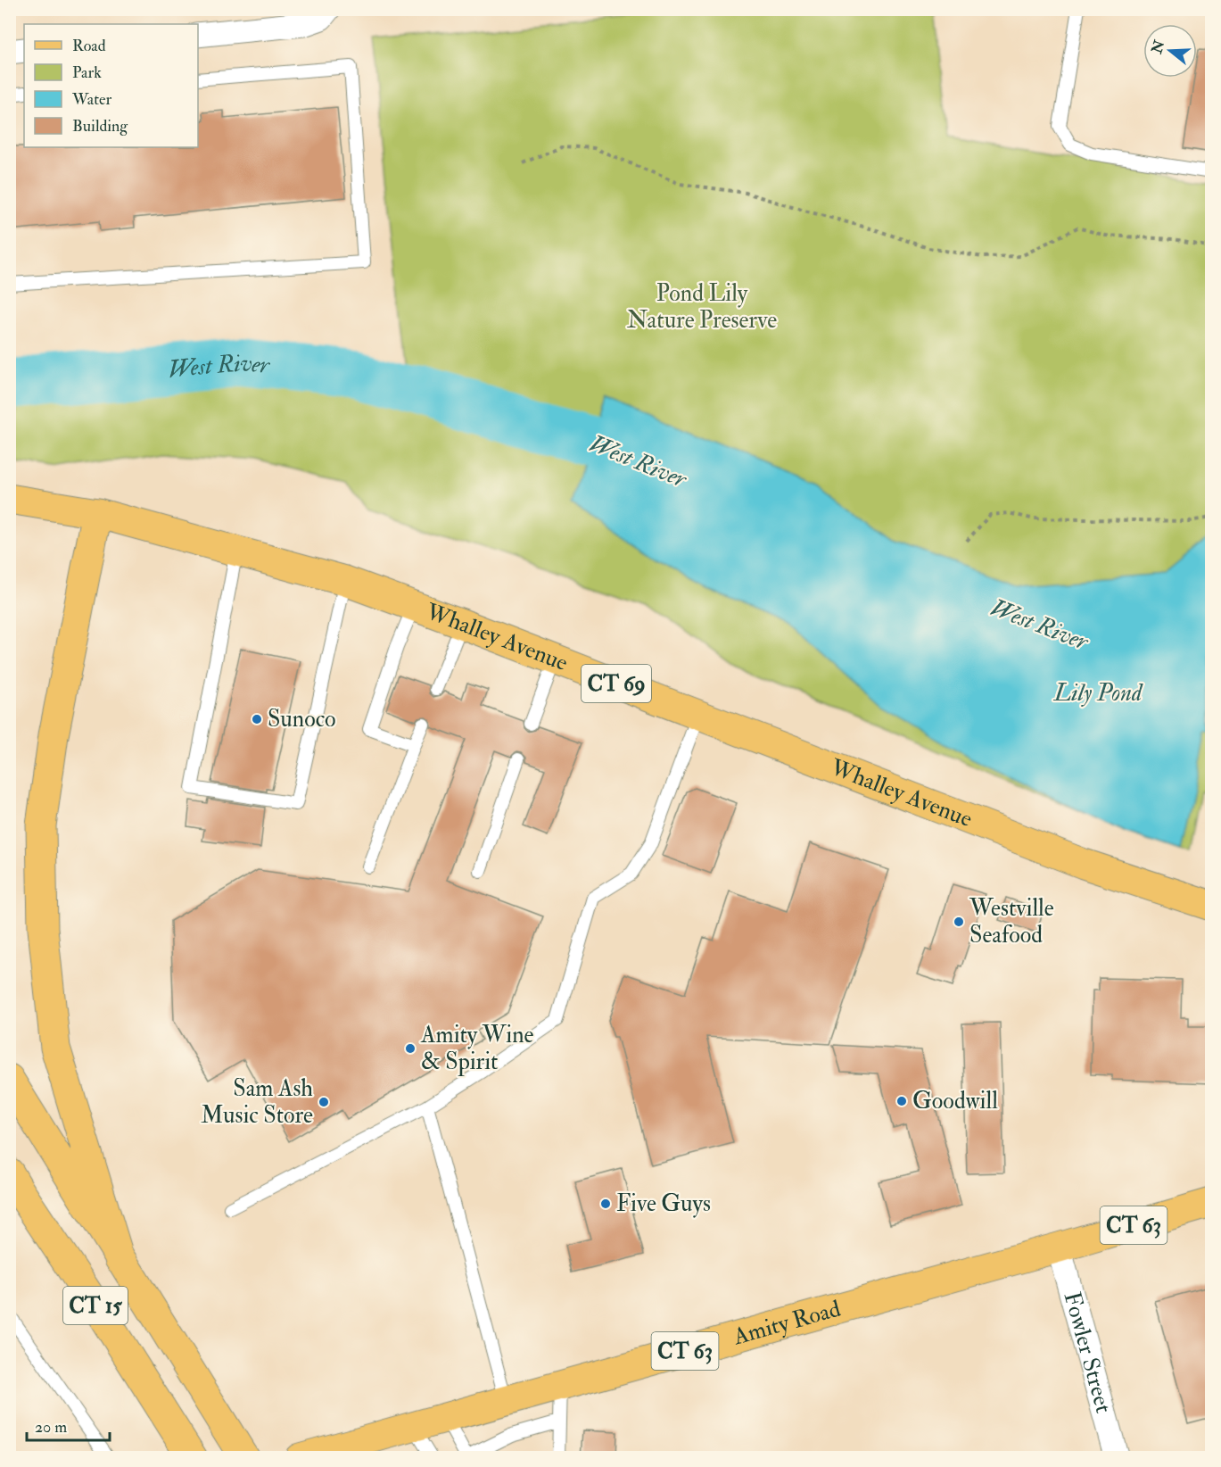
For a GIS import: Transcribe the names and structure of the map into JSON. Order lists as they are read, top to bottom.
{
  "streets": {
    "main road": [
      "Whalley Avenue",
      "CT 69",
      "CT 63",
      "CT 15",
      "Amity Road"
    ],
    "street": ["Fowler Street"]
  },
  "crossings": [
    ["Amity Road", "Fowler Street"]
  ],
  "water": ["West River", "Lily Pond"],
  "parks": ["Pond Lily Nature Preserve"],
  "places": [
    "Sunoco",
    "Westville Seafood",
    "Amity Wine & Spirit",
    "Goodwill",
    "Sam Ash Music Store",
    "Five Guys"
  ],
  "legend": [
    "Road",
    "Park",
    "Water",
    "Building"
  ],
  "scale_bar": "20 m",
  "north": "left"
}
